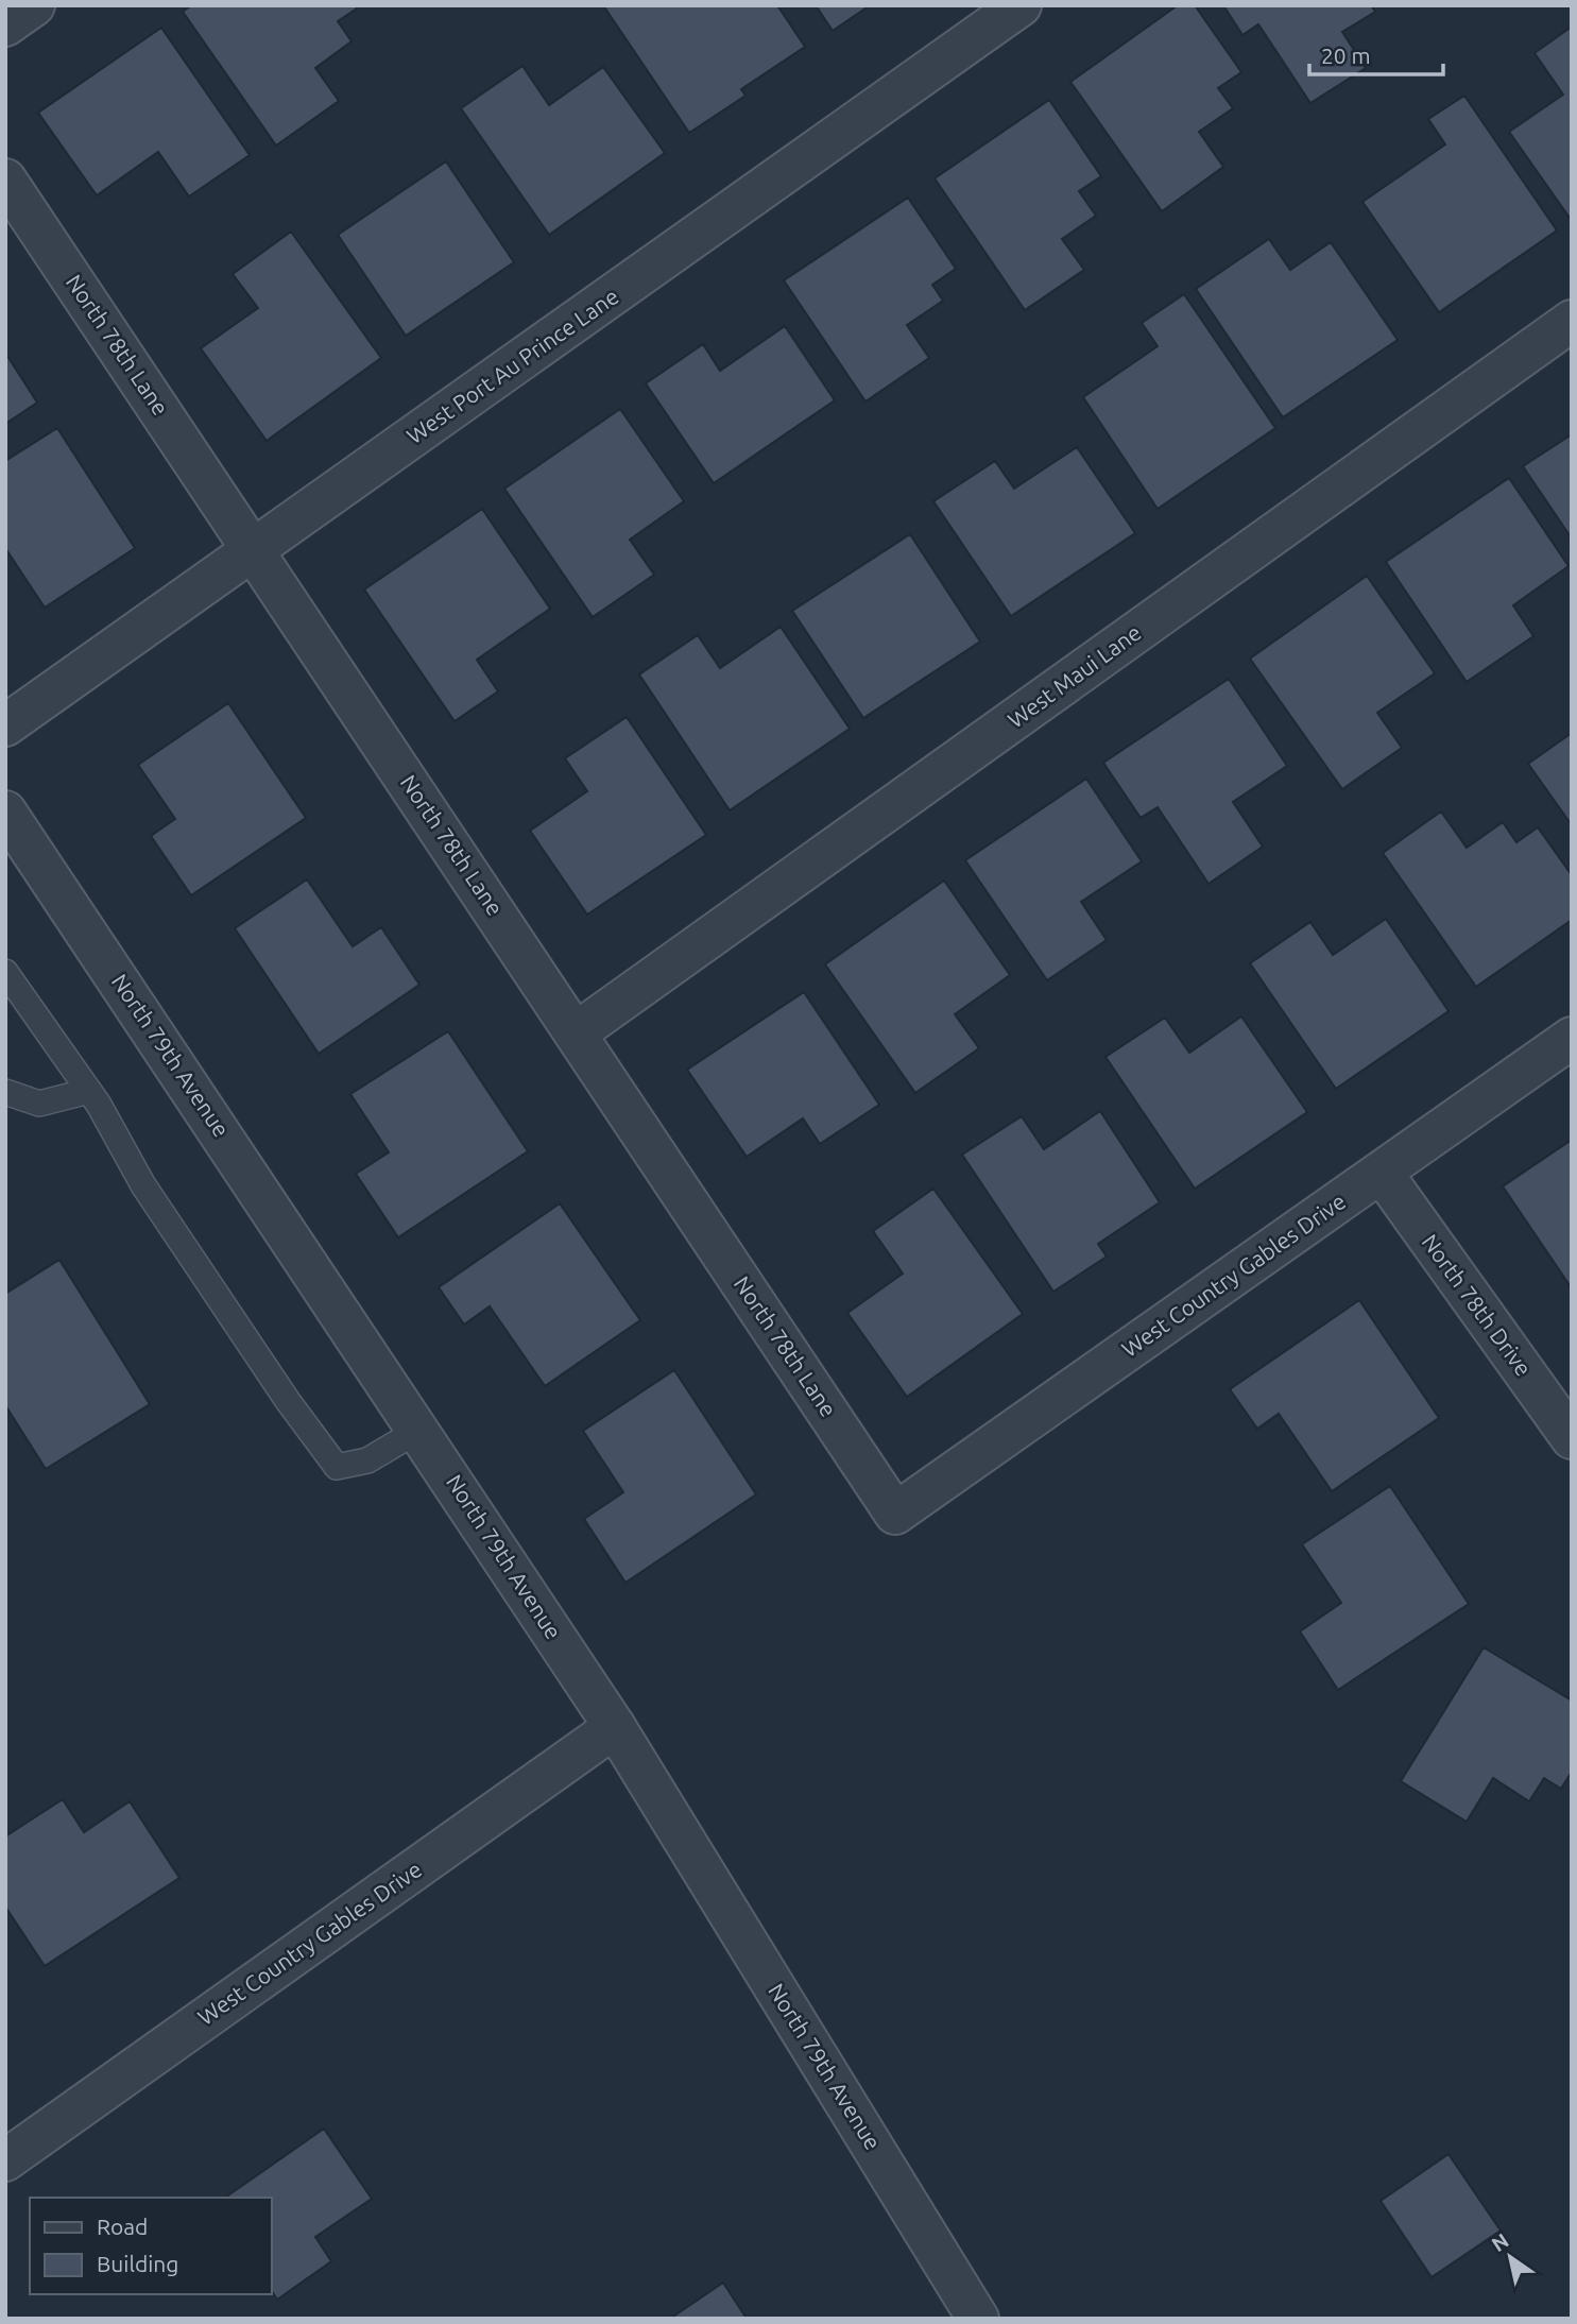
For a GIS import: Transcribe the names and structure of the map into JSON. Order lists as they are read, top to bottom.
{
  "streets": {
    "street": [
      "North 78th Lane",
      "West Port Au Prince Lane",
      "West Maui Lane",
      "North 79th Avenue",
      "West Country Gables Drive",
      "North 78th Drive"
    ]
  },
  "crossings": [
    ["North 78th Lane", "West Port Au Prince Lane"],
    ["North 78th Lane", "West Maui Lane"],
    ["North 78th Lane", "West Country Gables Drive"],
    ["North 79th Avenue", "West Country Gables Drive"],
    ["West Country Gables Drive", "North 78th Drive"]
  ],
  "legend": ["Road", "Building"],
  "scale_bar": "20 m",
  "north": "top left"
}
